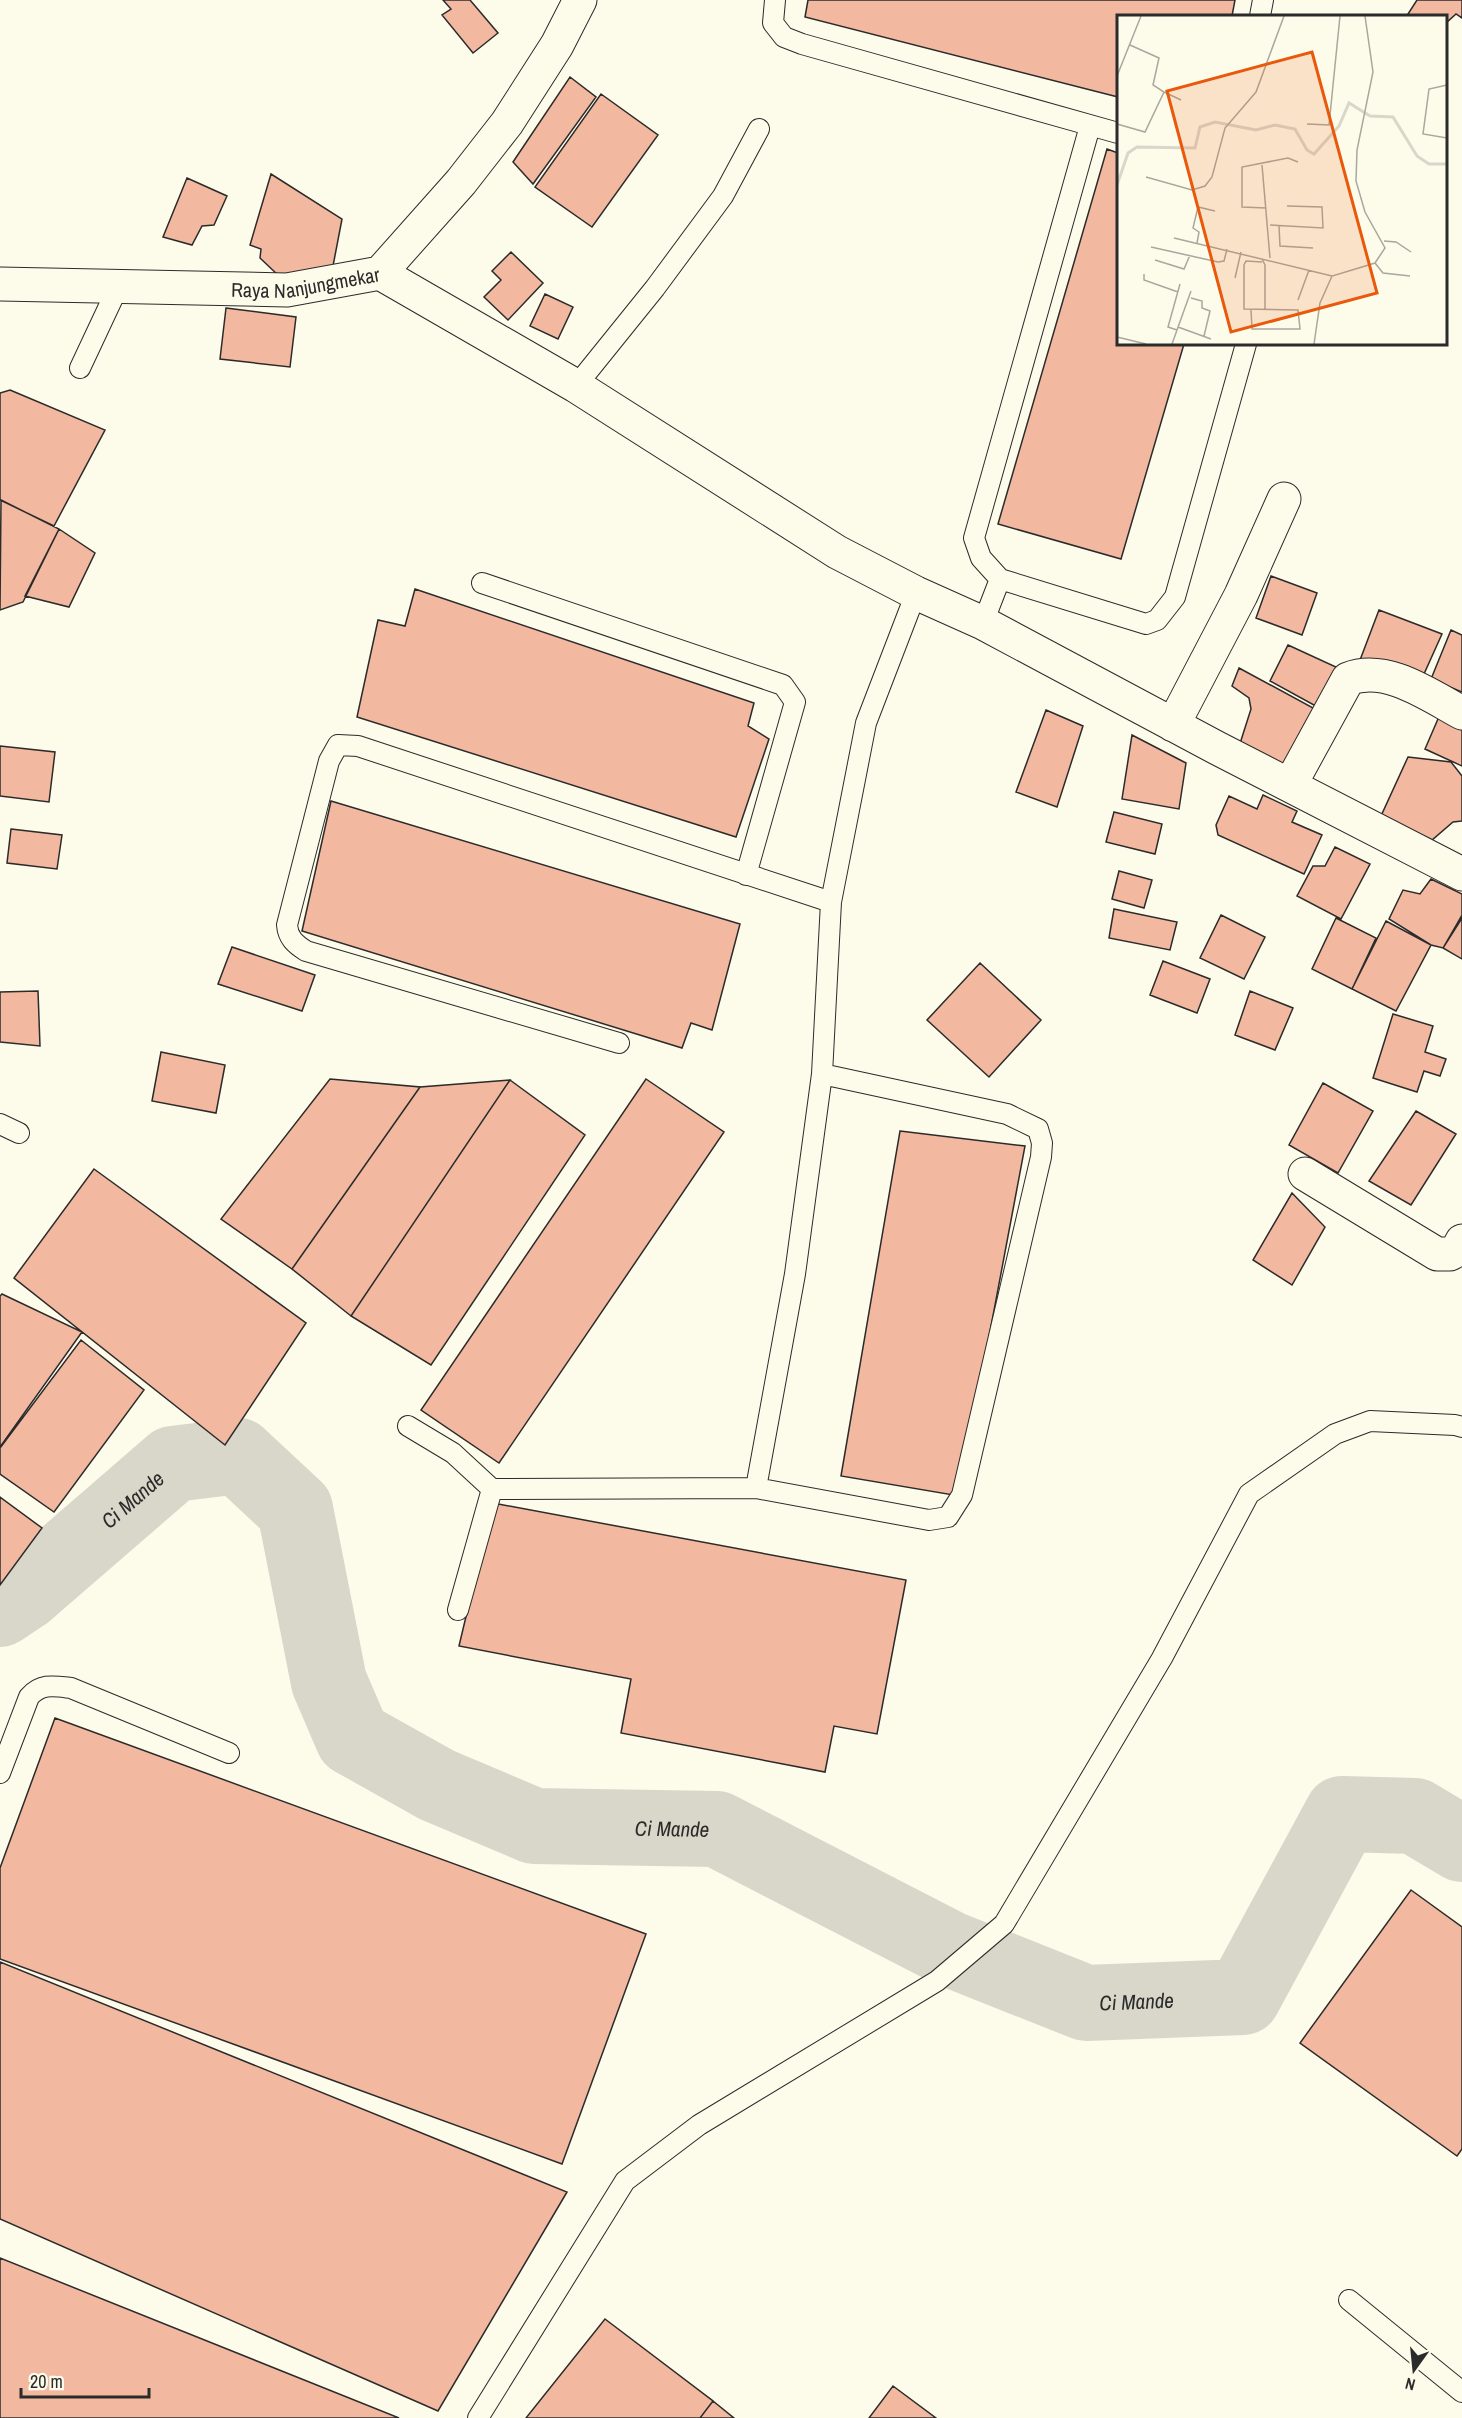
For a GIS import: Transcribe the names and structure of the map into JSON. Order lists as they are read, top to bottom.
{
  "streets": {
    "street": ["Raya Nanjungmekar"]
  },
  "water": ["Ci Mande"],
  "scale_bar": "20 m",
  "north": "bottom"
}
